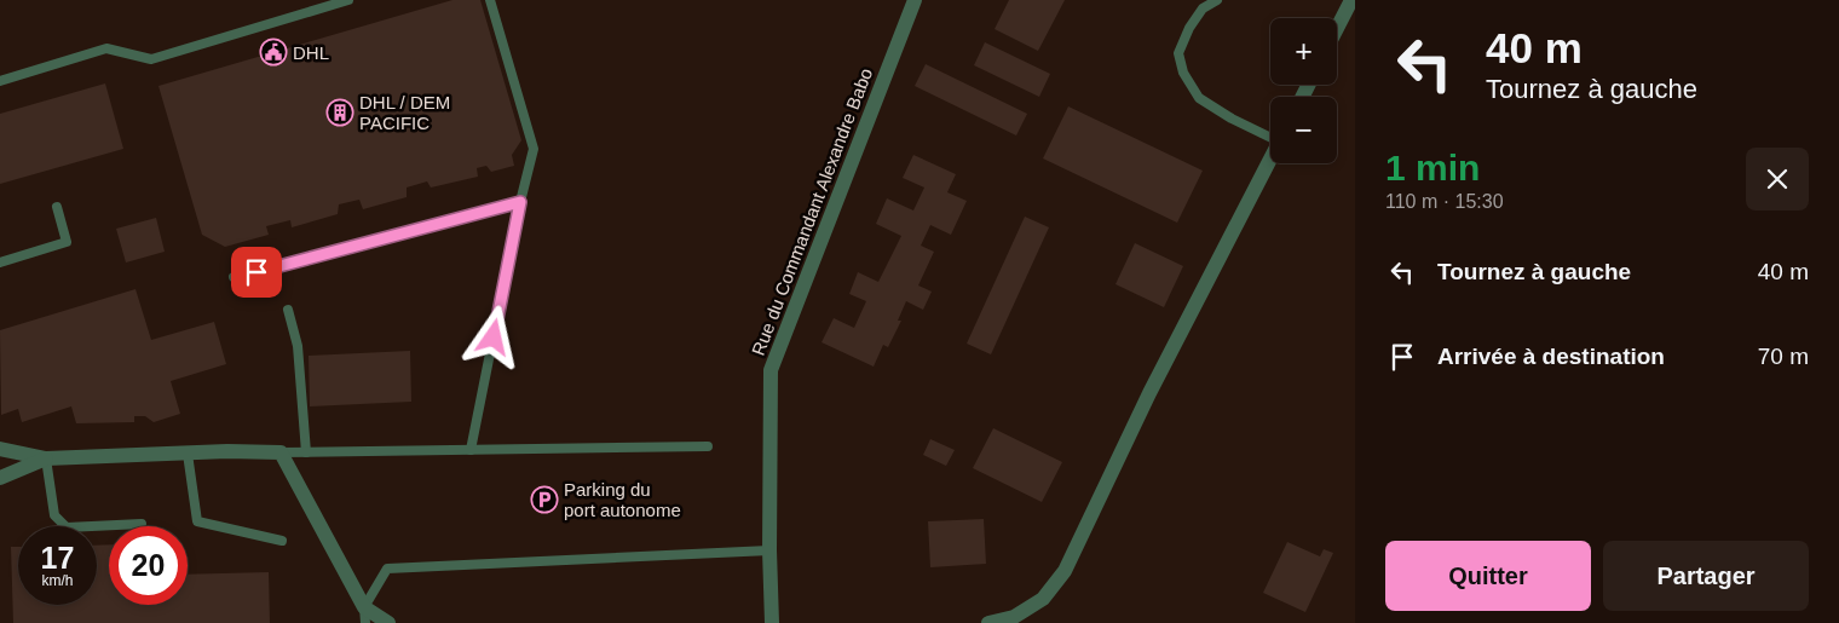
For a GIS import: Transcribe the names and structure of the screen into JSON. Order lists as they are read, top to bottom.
{
  "streets": {
    "street": ["Rue du Commandant Alexandre Babo"]
  },
  "places": {
    "public building": ["DHL"],
    "building": ["DHL / DEM PACIFIC"],
    "parking": ["Parking du port autonome"]
  },
  "page": {
    "turn": ["40 m", "Tournez à gauche"],
    "map_buttons": ["+", "−"],
    "heading": ["1 min", "110 m · 15:30"],
    "list": [
      {
        "name": "Tournez à gauche",
        "value": "40 m"
      },
      {
        "name": "Arrivée à destination",
        "value": "70 m"
      }
    ],
    "speed": "17 km/h",
    "limit": "20",
    "buttons": ["Quitter", "Partager"]
  }
}
